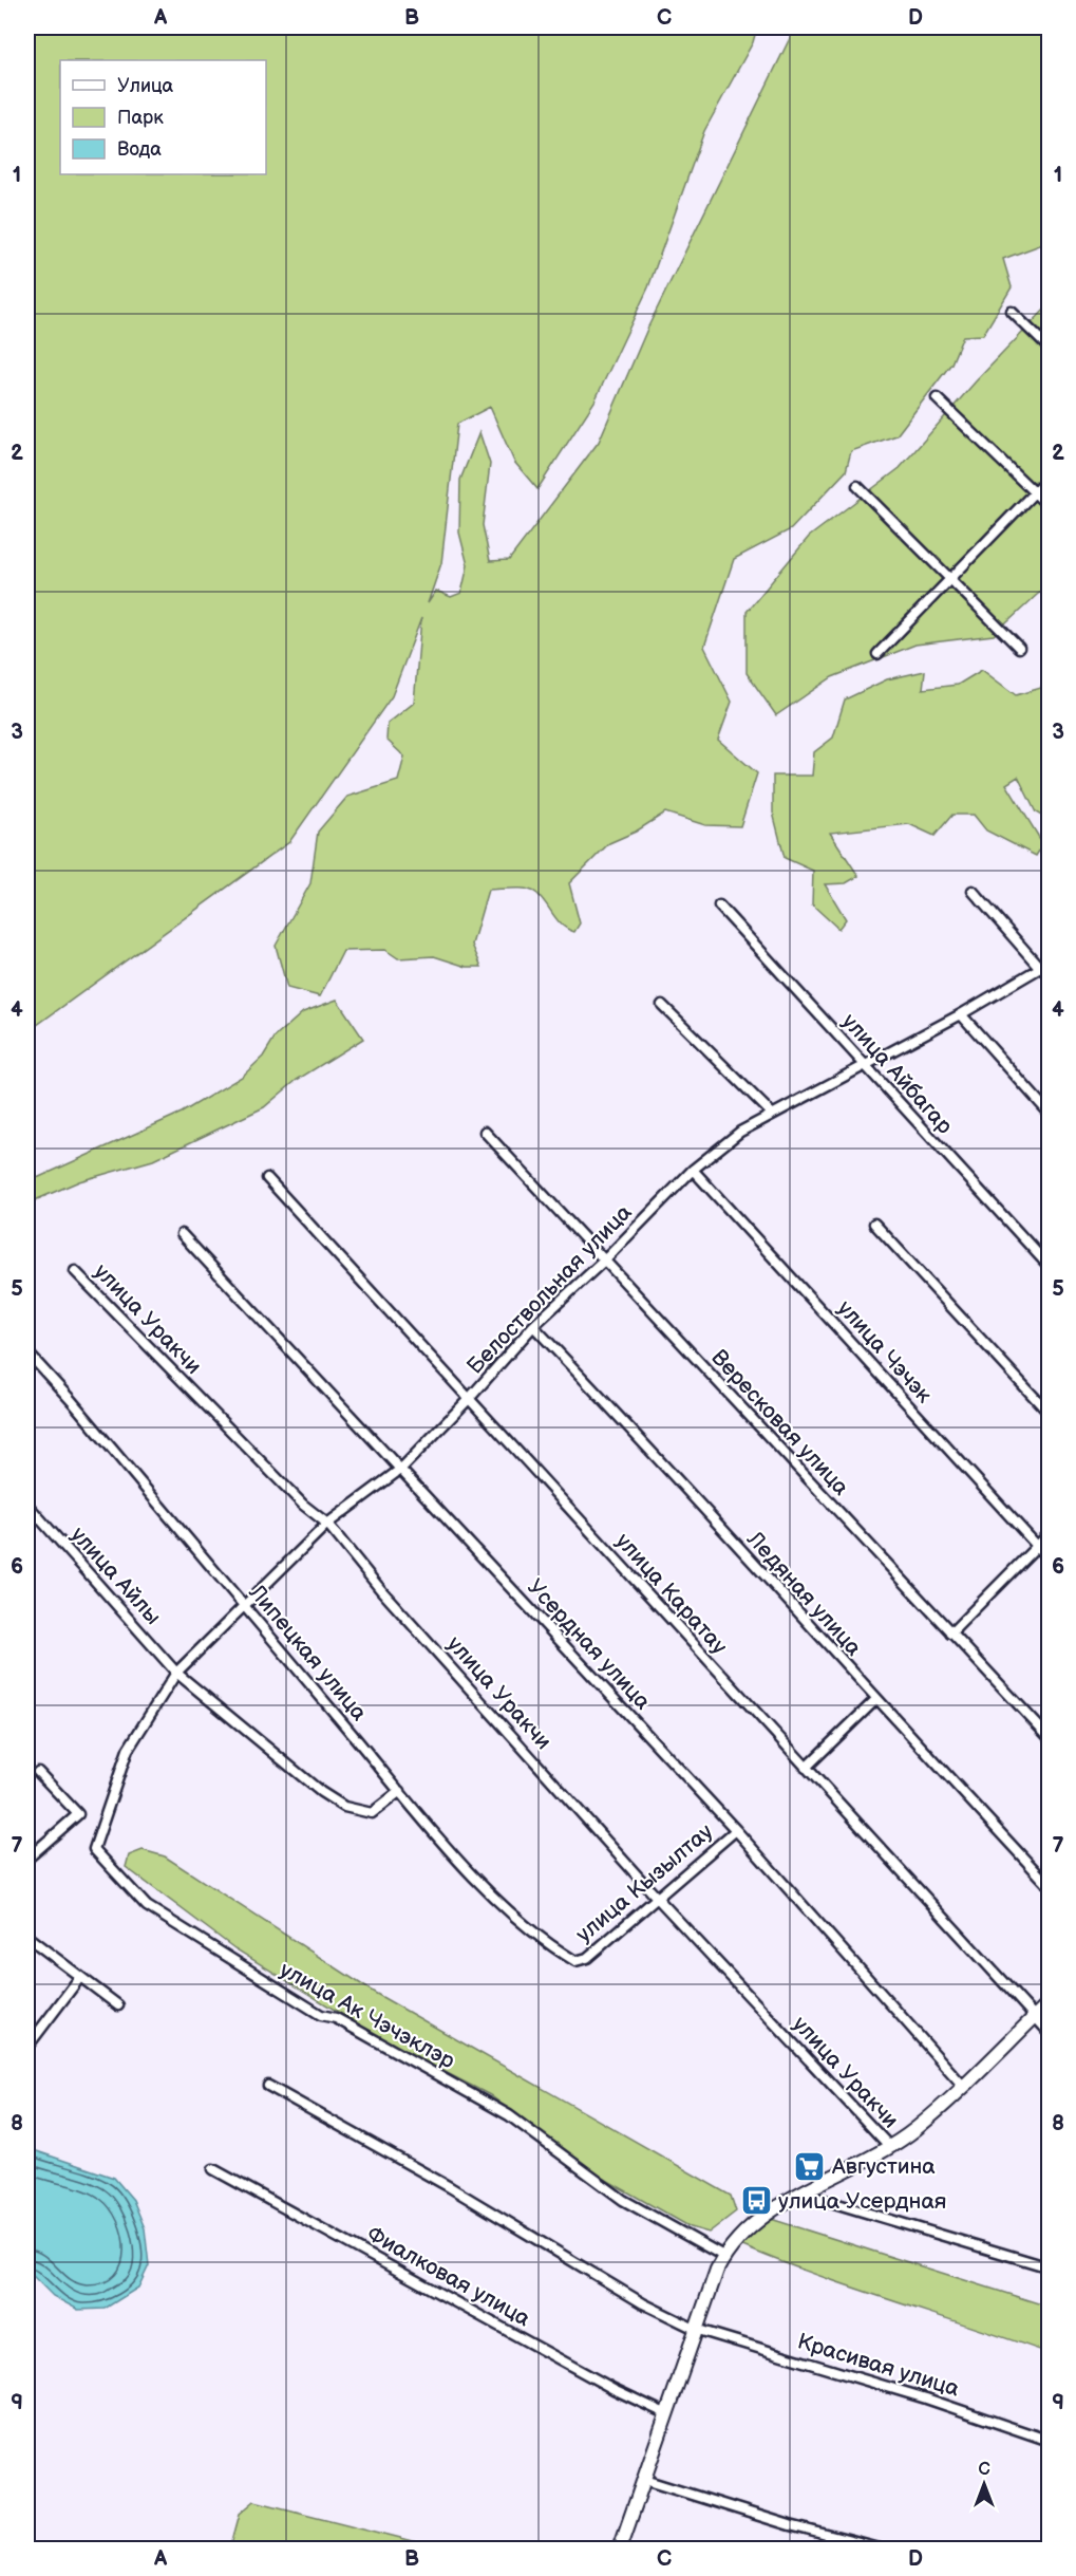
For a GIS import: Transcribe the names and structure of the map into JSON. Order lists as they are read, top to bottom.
{
  "streets": {
    "street": [
      "улица Айбагар",
      "Белоствольная улица",
      "улица Уракчи",
      "улица Чэчэк",
      "Вересковая улица",
      "улица Айлы",
      "улица Каратау",
      "Ледяная улица",
      "Усердная улица",
      "Липецкая улица",
      "улица Кызылтау",
      "улица Ак Чэчэклэр",
      "Фиалковая улица",
      "Красивая улица"
    ]
  },
  "crossings": [
    ["улица Айбагар", "Белоствольная улица"],
    ["Белоствольная улица", "улица Уракчи"],
    ["Белоствольная улица", "улица Чэчэк"],
    ["Белоствольная улица", "Вересковая улица"],
    ["Белоствольная улица", "улица Айлы"],
    ["Белоствольная улица", "улица Каратау"],
    ["Белоствольная улица", "Ледяная улица"],
    ["Белоствольная улица", "Усердная улица"],
    ["Белоствольная улица", "Липецкая улица"],
    ["Белоствольная улица", "улица Ак Чэчэклэр"],
    ["улица Уракчи", "улица Кызылтау"],
    ["улица Айлы", "Липецкая улица"],
    ["Усердная улица", "улица Кызылтау"],
    ["Липецкая улица", "улица Кызылтау"]
  ],
  "places": {
    "supermarket": ["Августина"],
    "bus stop": ["улица Усердная"]
  },
  "legend": ["Улица", "Парк", "Вода"],
  "north": "top",
  "grid": {
    "columns": [
      "A",
      "B",
      "C",
      "D"
    ],
    "rows": [
      "1",
      "2",
      "3",
      "4",
      "5",
      "6",
      "7",
      "8",
      "9"
    ]
  }
}
